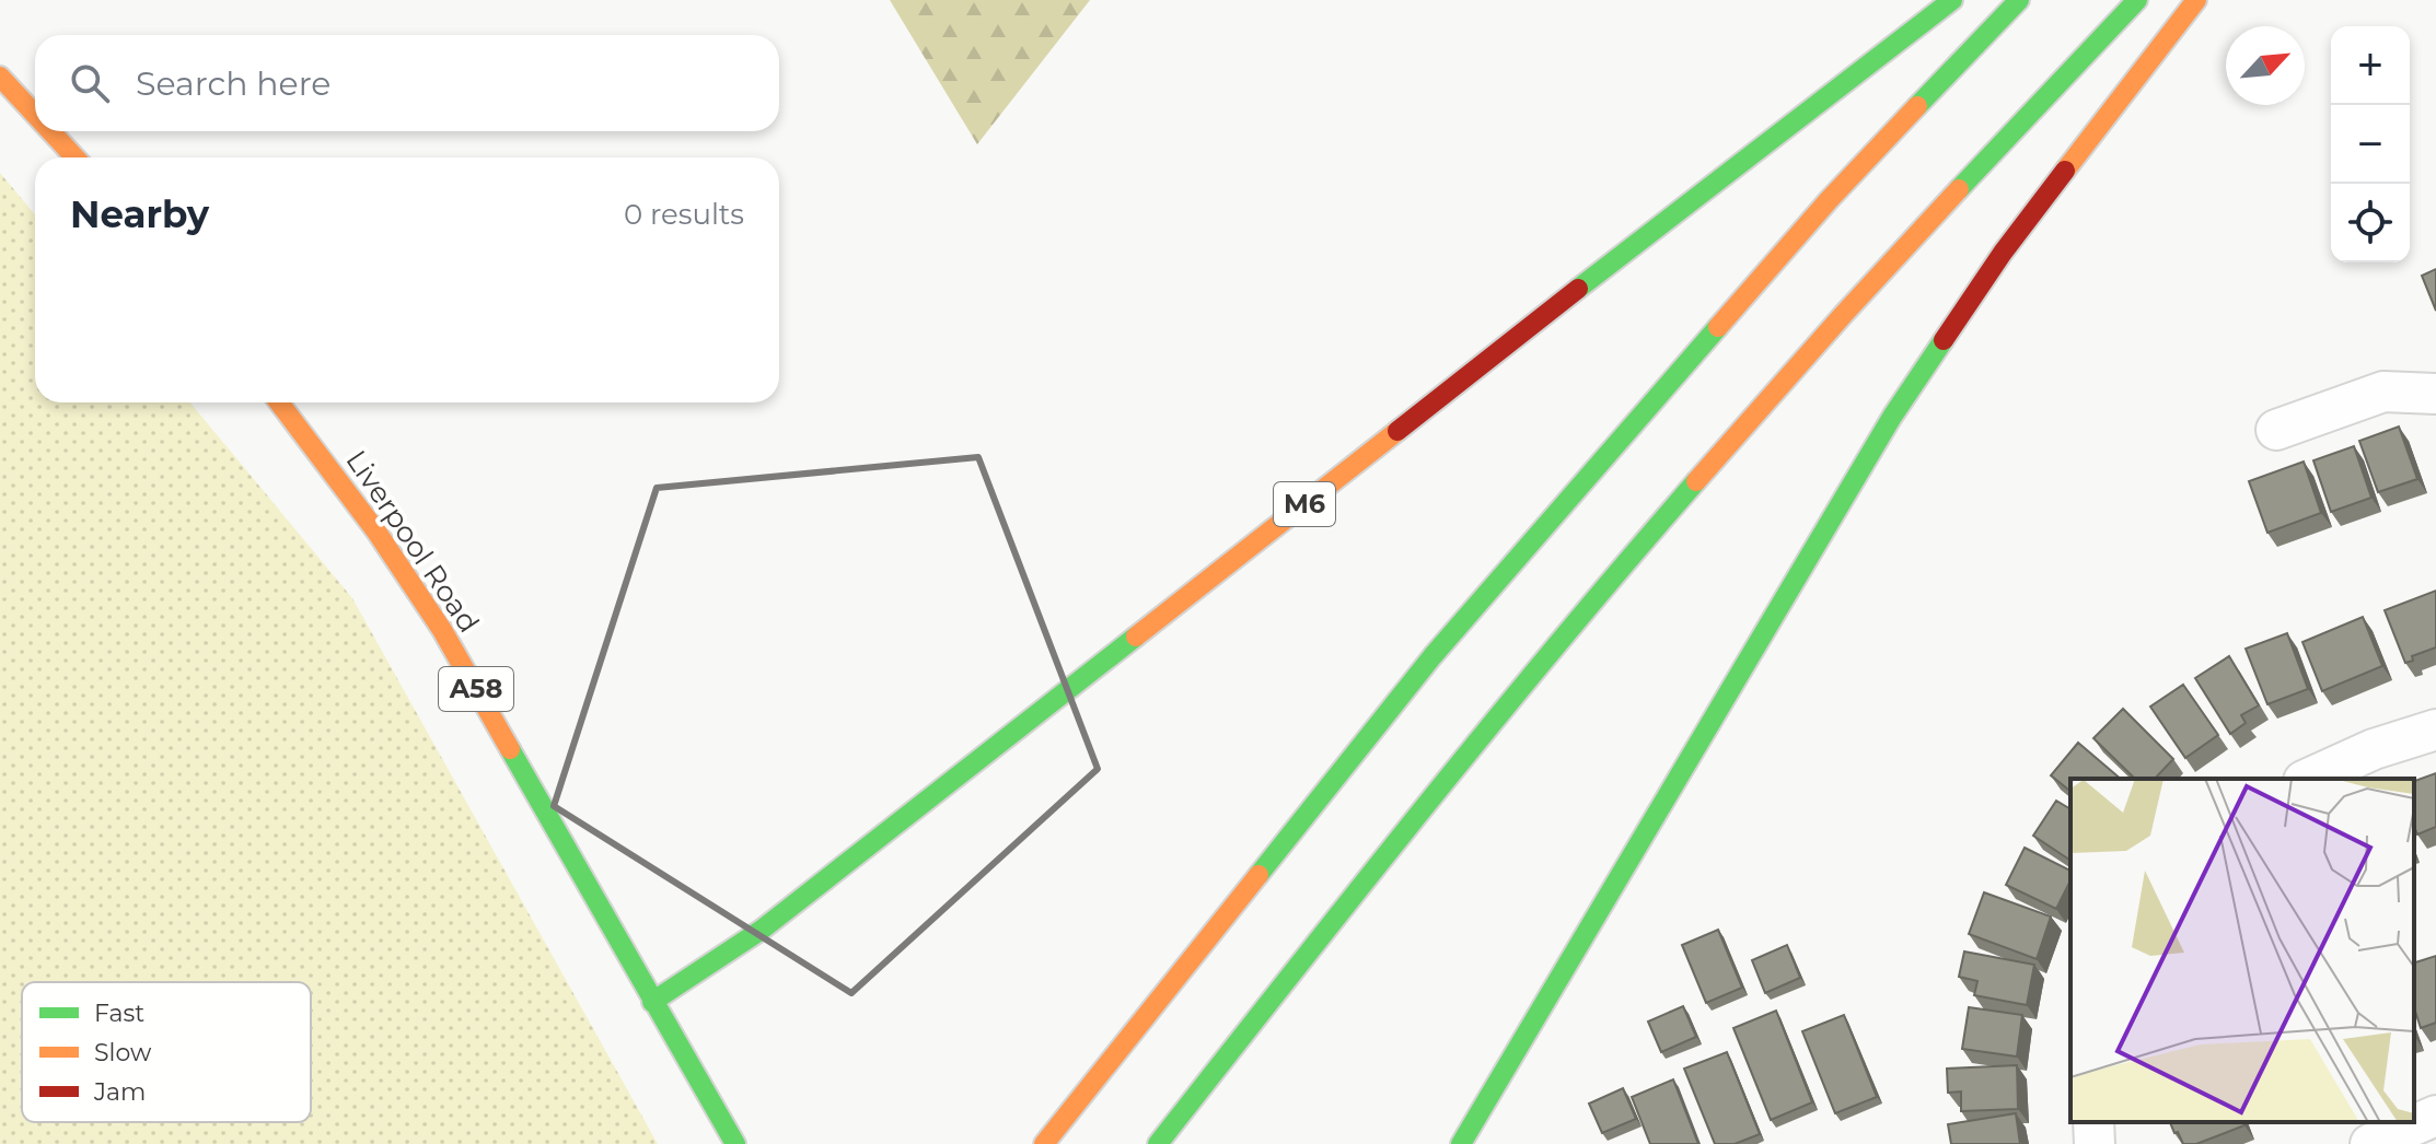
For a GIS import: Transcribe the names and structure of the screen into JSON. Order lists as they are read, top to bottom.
{
  "streets": {
    "highway": ["M6", "Liverpool Road", "A58"]
  },
  "crossings": [
    ["M6", "Liverpool Road"],
    ["M6", "A58"],
    ["Liverpool Road", "A58"]
  ],
  "legend": ["Fast", "Slow", "Jam"],
  "north": "top right",
  "page": {
    "map_buttons": ["+", "−"],
    "search": "Search here",
    "heading": ["Nearby", "0 results"]
  }
}
